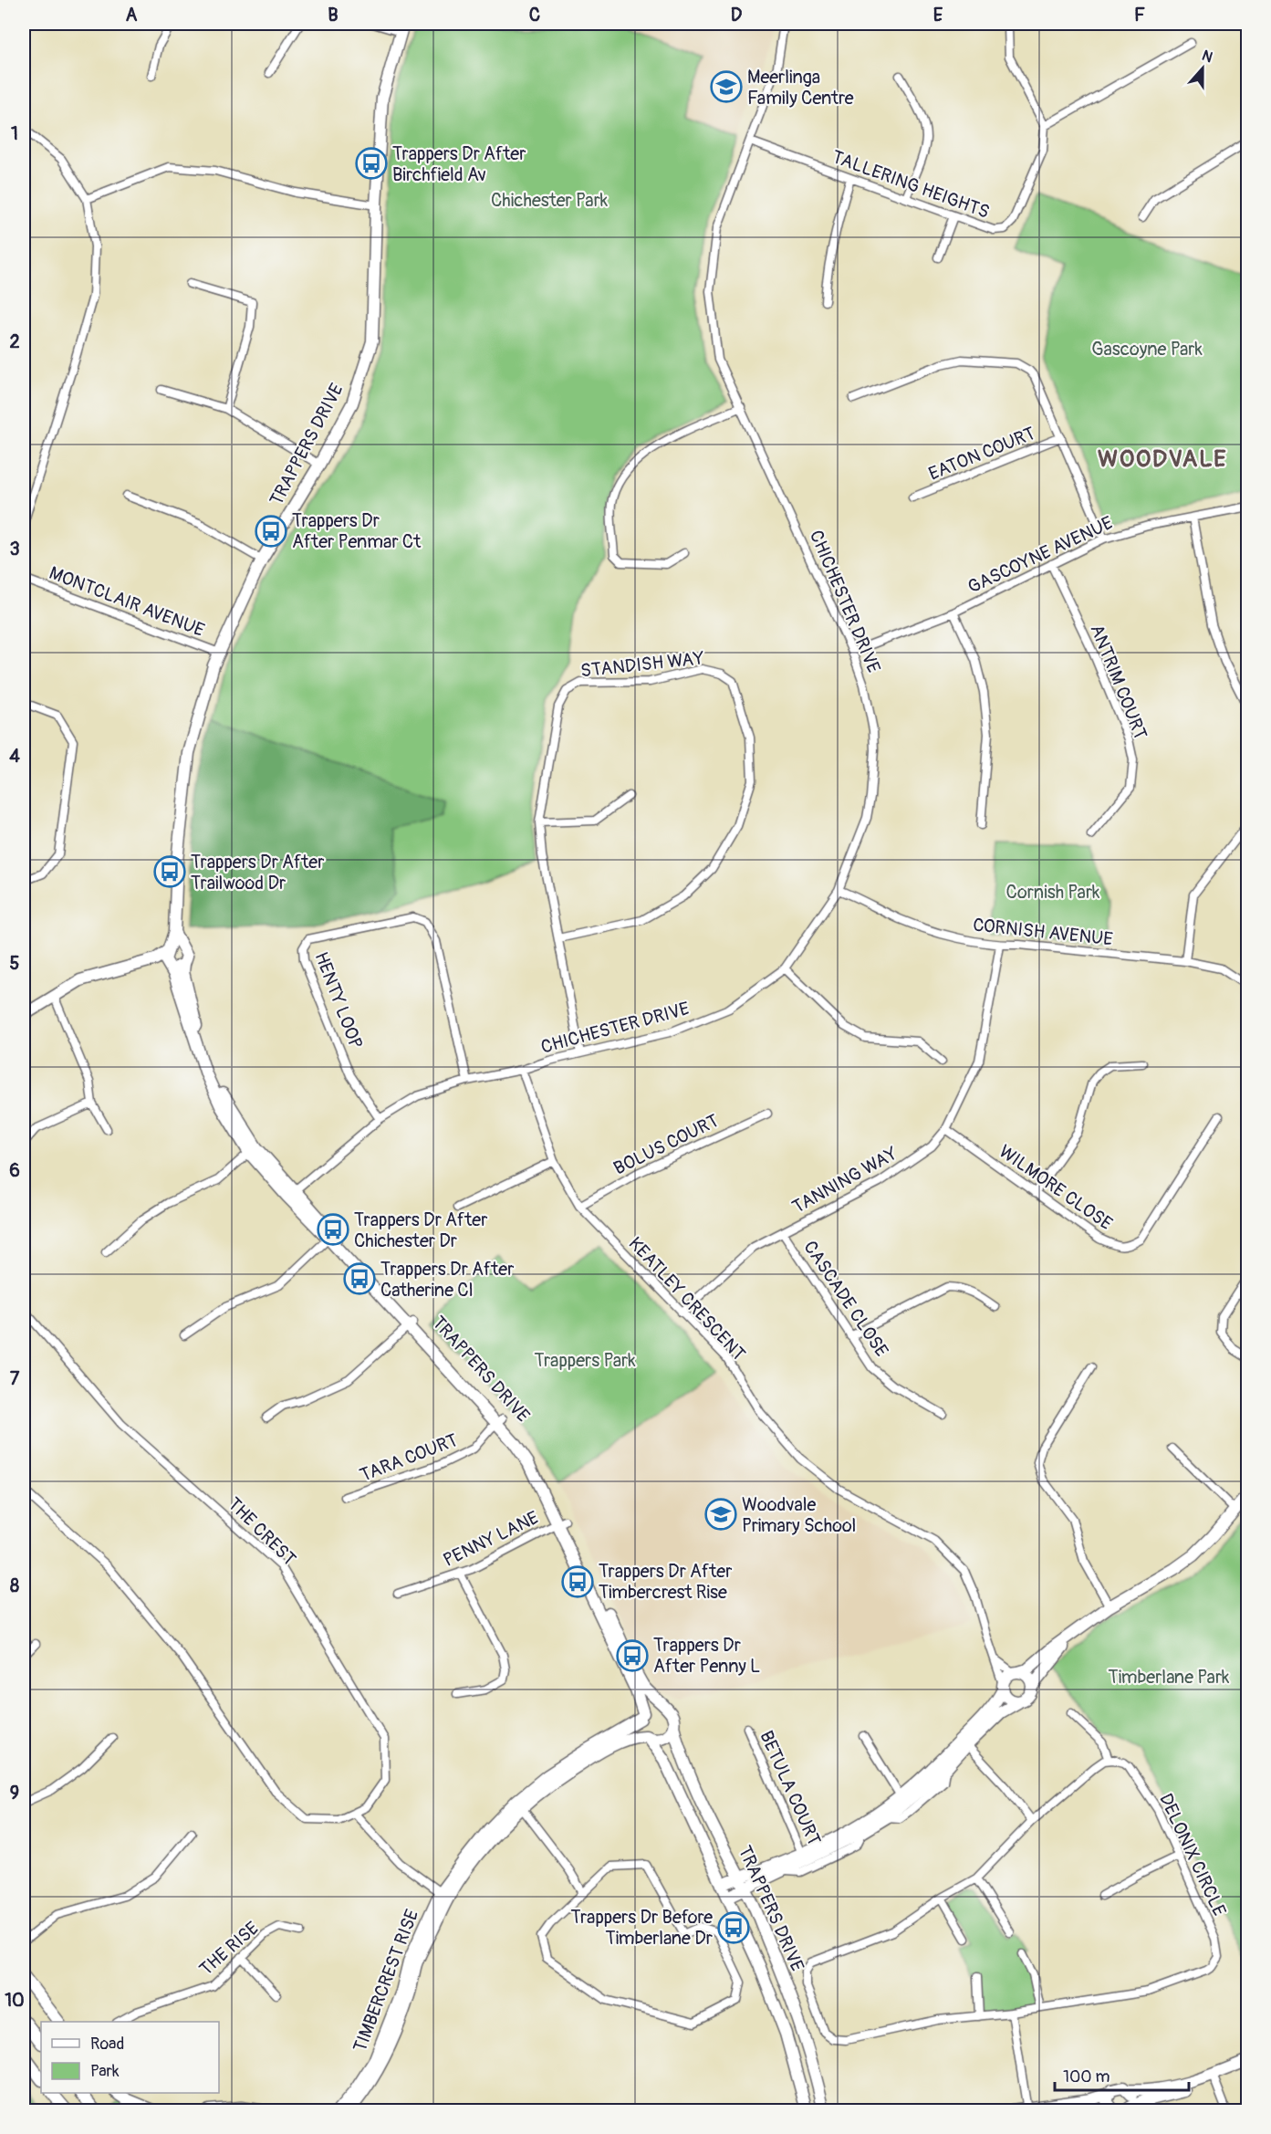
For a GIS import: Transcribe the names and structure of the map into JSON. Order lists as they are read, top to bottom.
{
  "streets": {
    "main road": ["TRAPPERS DRIVE", "TIMBERCREST RISE"],
    "street": [
      "TALLERING HEIGHTS",
      "EATON COURT",
      "GASCOYNE AVENUE",
      "MONTCLAIR AVENUE",
      "CHICHESTER DRIVE",
      "STANDISH WAY",
      "ANTRIM COURT",
      "CORNISH AVENUE",
      "HENTY LOOP",
      "BOLUS COURT",
      "TANNING WAY",
      "WILMORE CLOSE",
      "KEATLEY CRESCENT",
      "CASCADE CLOSE",
      "TARA COURT",
      "THE CREST",
      "PENNY LANE",
      "BETULA COURT",
      "DELONIX CIRCLE",
      "THE RISE"
    ]
  },
  "crossings": [
    ["TALLERING HEIGHTS", "CHICHESTER DRIVE"],
    ["TRAPPERS DRIVE", "MONTCLAIR AVENUE"],
    ["TRAPPERS DRIVE", "CHICHESTER DRIVE"],
    ["TRAPPERS DRIVE", "TARA COURT"],
    ["TRAPPERS DRIVE", "PENNY LANE"],
    ["TRAPPERS DRIVE", "TIMBERCREST RISE"],
    ["GASCOYNE AVENUE", "CHICHESTER DRIVE"],
    ["GASCOYNE AVENUE", "ANTRIM COURT"],
    ["CHICHESTER DRIVE", "STANDISH WAY"],
    ["CHICHESTER DRIVE", "CORNISH AVENUE"],
    ["CHICHESTER DRIVE", "HENTY LOOP"],
    ["CHICHESTER DRIVE", "KEATLEY CRESCENT"],
    ["CORNISH AVENUE", "TANNING WAY"],
    ["BOLUS COURT", "KEATLEY CRESCENT"],
    ["TANNING WAY", "WILMORE CLOSE"],
    ["TANNING WAY", "KEATLEY CRESCENT"],
    ["TANNING WAY", "CASCADE CLOSE"]
  ],
  "districts": ["WOODVALE"],
  "parks": [
    "Chichester Park",
    "Gascoyne Park",
    "Cornish Park",
    "Trappers Park",
    "Timberlane Park"
  ],
  "places": {
    "school or university": ["Meerlinga Family Centre", "Woodvale Primary School"],
    "bus stop": [
      "Trappers Dr After Birchfield Av",
      "Trappers Dr After Penmar Ct",
      "Trappers Dr After Trailwood Dr",
      "Trappers Dr After Chichester Dr",
      "Trappers Dr After Catherine Cl",
      "Trappers Dr After Timbercrest Rise",
      "Trappers Dr After Penny L",
      "Trappers Dr Before Timberlane Dr"
    ]
  },
  "legend": ["Road", "Park"],
  "scale_bar": "100 m",
  "north": "top",
  "grid": {
    "columns": [
      "A",
      "B",
      "C",
      "D",
      "E",
      "F"
    ],
    "rows": [
      "1",
      "2",
      "3",
      "4",
      "5",
      "6",
      "7",
      "8",
      "9",
      "10"
    ]
  }
}
